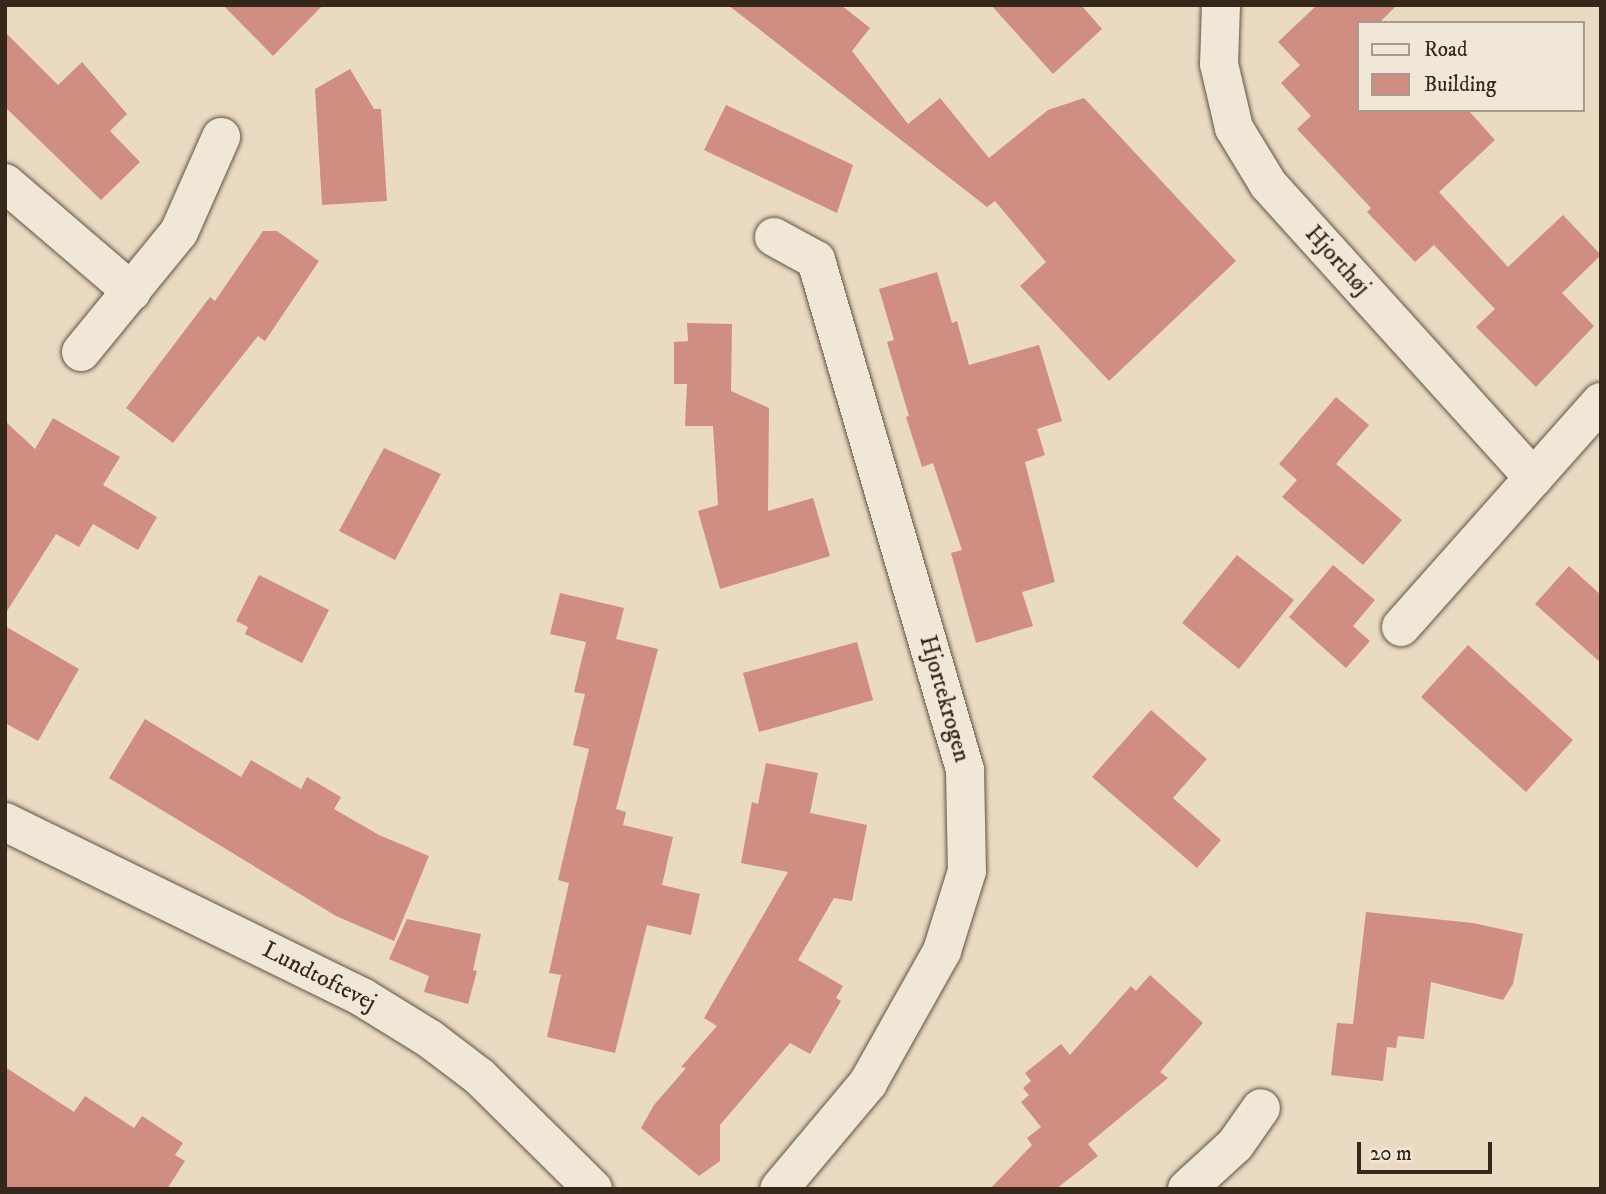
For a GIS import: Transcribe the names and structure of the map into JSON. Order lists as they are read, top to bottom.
{
  "streets": {
    "street": ["Hjorthøj", "Hjortekrogen", "Lundtoftevej"]
  },
  "legend": ["Road", "Building"],
  "scale_bar": "20 m"
}
